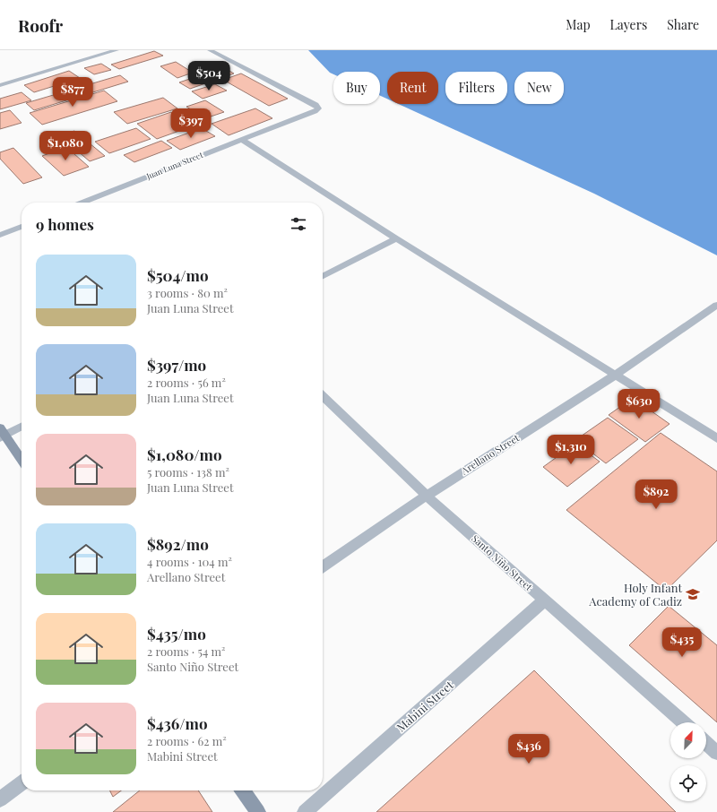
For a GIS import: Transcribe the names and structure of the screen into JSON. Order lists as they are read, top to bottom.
{
  "streets": {
    "street": [
      "Juan Luna Street",
      "Arellano Street",
      "Santo Niño Street",
      "Mabini Street"
    ]
  },
  "crossings": [
    ["Arellano Street", "Santo Niño Street"],
    ["Santo Niño Street", "Mabini Street"]
  ],
  "places": {
    "school or university": ["Holy Infant Academy of Cadiz"]
  },
  "north": "top right",
  "page": {
    "header": "Roofr",
    "nav": ["Map", "Layers", "Share"],
    "price": [
      "$504",
      "$877",
      "$397",
      "$1,080",
      "$630",
      "$1,310",
      "$892",
      "$435",
      "$436"
    ],
    "chip": [
      "Buy",
      "Rent",
      "Filters",
      "New"
    ],
    "heading": "9 homes",
    "list": [
      {
        "name": "$504/mo",
        "note": "3 rooms · 80 m² · Juan Luna Street"
      },
      {
        "name": "$397/mo",
        "note": "2 rooms · 56 m² · Juan Luna Street"
      },
      {
        "name": "$1,080/mo",
        "note": "5 rooms · 138 m² · Juan Luna Street"
      },
      {
        "name": "$892/mo",
        "note": "4 rooms · 104 m² · Arellano Street"
      },
      {
        "name": "$435/mo",
        "note": "2 rooms · 54 m² · Santo Niño Street"
      },
      {
        "name": "$436/mo",
        "note": "2 rooms · 62 m² · Mabini Street"
      }
    ]
  }
}
